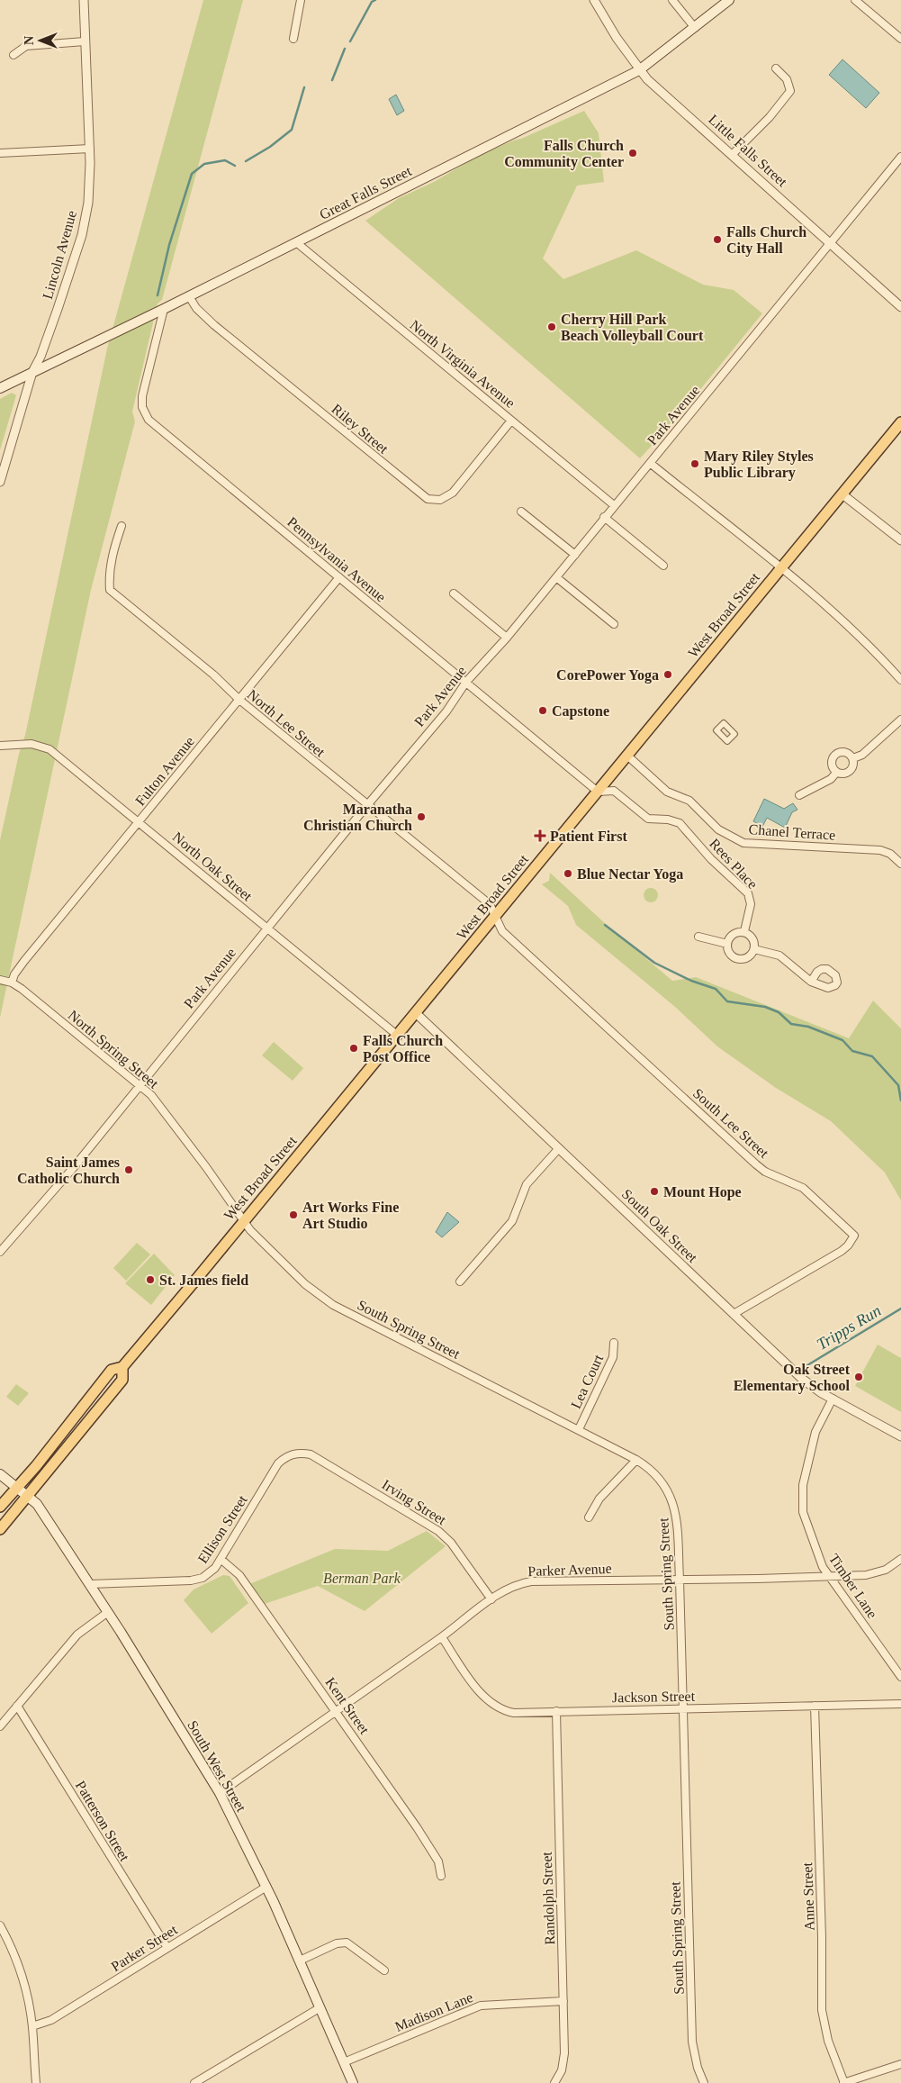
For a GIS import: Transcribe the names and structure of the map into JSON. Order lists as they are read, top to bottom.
{
  "streets": {
    "main road": ["Great Falls Street", "West Broad Street", "South West Street"],
    "street": [
      "Little Falls Street",
      "Lincoln Avenue",
      "North Virginia Avenue",
      "Park Avenue",
      "Riley Street",
      "Pennsylvania Avenue",
      "North Lee Street",
      "Fulton Avenue",
      "Chanel Terrace",
      "Rees Place",
      "North Oak Street",
      "North Spring Street",
      "South Lee Street",
      "South Oak Street",
      "South Spring Street",
      "Lea Court",
      "Irving Street",
      "Ellison Street",
      "Parker Avenue",
      "Timber Lane",
      "Jackson Street",
      "Kent Street",
      "Patterson Street",
      "Anne Street",
      "Randolph Street",
      "Parker Street",
      "Madison Lane"
    ]
  },
  "crossings": [
    ["Little Falls Street", "Great Falls Street"],
    ["Little Falls Street", "Park Avenue"],
    ["Great Falls Street", "Lincoln Avenue"],
    ["Great Falls Street", "North Virginia Avenue"],
    ["Great Falls Street", "Riley Street"],
    ["Great Falls Street", "Pennsylvania Avenue"],
    ["North Virginia Avenue", "Park Avenue"],
    ["North Virginia Avenue", "Riley Street"],
    ["Park Avenue", "Pennsylvania Avenue"],
    ["Park Avenue", "North Lee Street"],
    ["Park Avenue", "North Oak Street"],
    ["Park Avenue", "North Spring Street"],
    ["Pennsylvania Avenue", "West Broad Street"],
    ["Pennsylvania Avenue", "Fulton Avenue"],
    ["Pennsylvania Avenue", "Rees Place"],
    ["West Broad Street", "North Lee Street"],
    ["West Broad Street", "Chanel Terrace"],
    ["West Broad Street", "Rees Place"],
    ["West Broad Street", "North Oak Street"],
    ["West Broad Street", "North Spring Street"],
    ["West Broad Street", "South Lee Street"],
    ["West Broad Street", "South Oak Street"],
    ["West Broad Street", "South Spring Street"],
    ["West Broad Street", "South West Street"],
    ["North Lee Street", "Fulton Avenue"],
    ["North Lee Street", "South Lee Street"],
    ["Fulton Avenue", "North Oak Street"],
    ["Fulton Avenue", "North Spring Street"],
    ["North Spring Street", "South Spring Street"],
    ["South Lee Street", "South Oak Street"],
    ["South Oak Street", "Timber Lane"],
    ["South Spring Street", "Lea Court"],
    ["South Spring Street", "Parker Avenue"],
    ["South Spring Street", "Jackson Street"],
    ["Irving Street", "Ellison Street"],
    ["Irving Street", "Parker Avenue"],
    ["Ellison Street", "Kent Street"],
    ["Ellison Street", "South West Street"],
    ["Parker Avenue", "Timber Lane"],
    ["Parker Avenue", "Jackson Street"],
    ["Parker Avenue", "Kent Street"],
    ["Parker Avenue", "South West Street"],
    ["Jackson Street", "Anne Street"],
    ["Jackson Street", "Randolph Street"],
    ["South West Street", "Parker Street"],
    ["South West Street", "Madison Lane"],
    ["Patterson Street", "Parker Street"],
    ["Randolph Street", "Madison Lane"]
  ],
  "water": ["Tripps Run"],
  "parks": ["Berman Park"],
  "places": {
    "other": [
      "Falls Church Community Center",
      "Falls Church City Hall",
      "Cherry Hill Park Beach Volleyball Court",
      "Mary Riley Styles Public Library",
      "CorePower Yoga",
      "Capstone",
      "Maranatha Christian Church",
      "Blue Nectar Yoga",
      "Falls Church Post Office",
      "Saint James Catholic Church",
      "Mount Hope",
      "Art Works Fine Art Studio",
      "St. James field",
      "Oak Street Elementary School"
    ],
    "health": ["Patient First"]
  },
  "north": "left"
}
